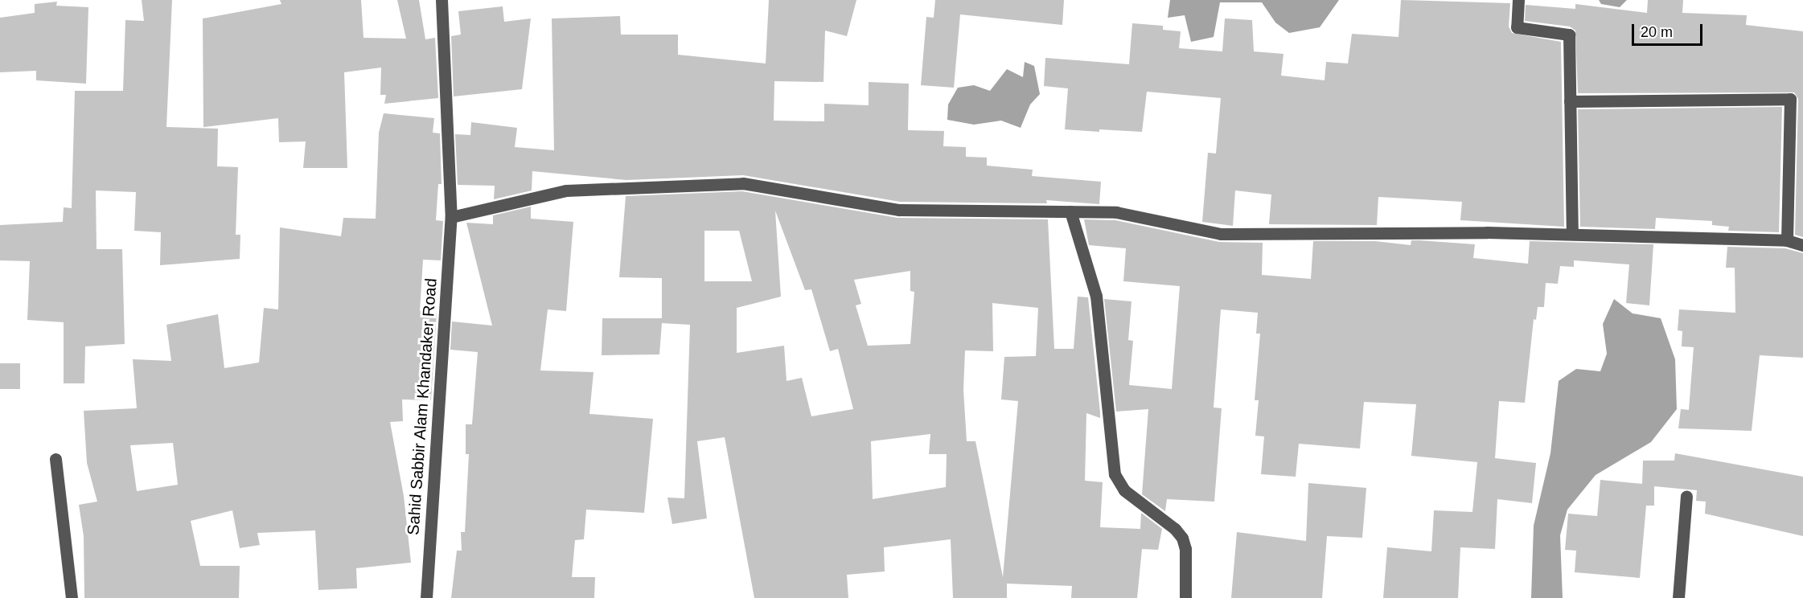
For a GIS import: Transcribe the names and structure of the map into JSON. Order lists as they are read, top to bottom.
{
  "streets": {
    "street": ["Sahid Sabbir Alam Khandaker Road"]
  },
  "scale_bar": "20 m"
}
